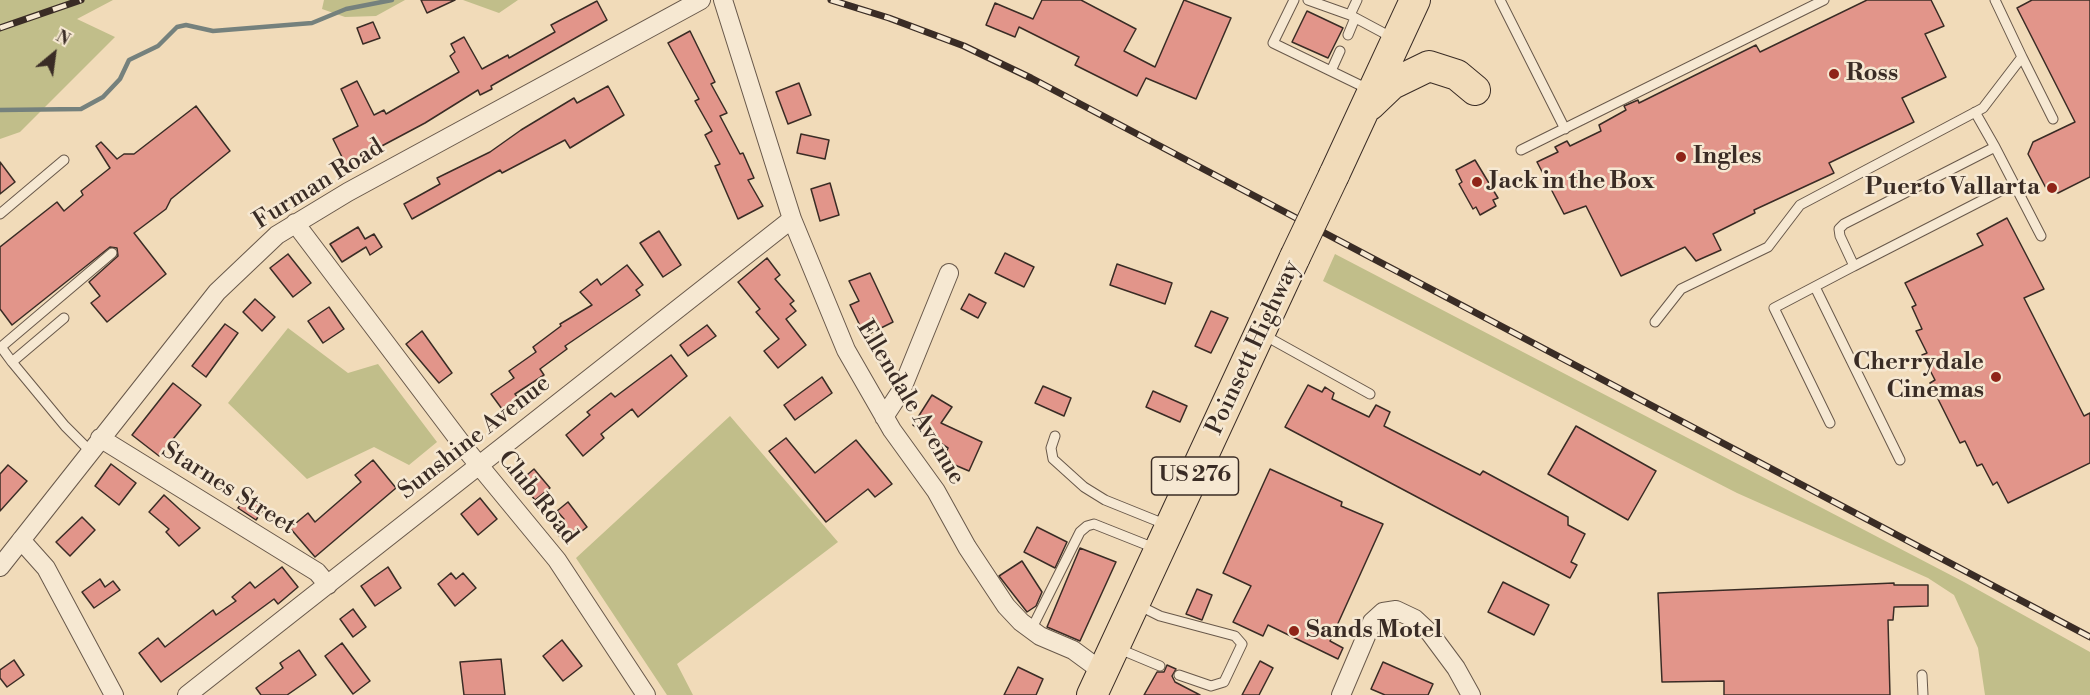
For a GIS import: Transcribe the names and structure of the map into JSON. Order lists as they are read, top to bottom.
{
  "streets": {
    "highway": ["Poinsett Highway", "US 276"],
    "street": [
      "Furman Road",
      "Ellendale Avenue",
      "Sunshine Avenue",
      "Starnes Street",
      "Club Road"
    ]
  },
  "crossings": [
    ["Furman Road", "Starnes Street"],
    ["Furman Road", "Club Road"],
    ["Poinsett Highway", "Ellendale Avenue"],
    ["Ellendale Avenue", "Sunshine Avenue"],
    ["Sunshine Avenue", "Starnes Street"],
    ["Sunshine Avenue", "Club Road"]
  ],
  "places": [
    "Ross",
    "Ingles",
    "Jack in the Box",
    "Puerto Vallarta",
    "Cherrydale Cinemas",
    "Sands Motel"
  ],
  "north": "top right"
}
